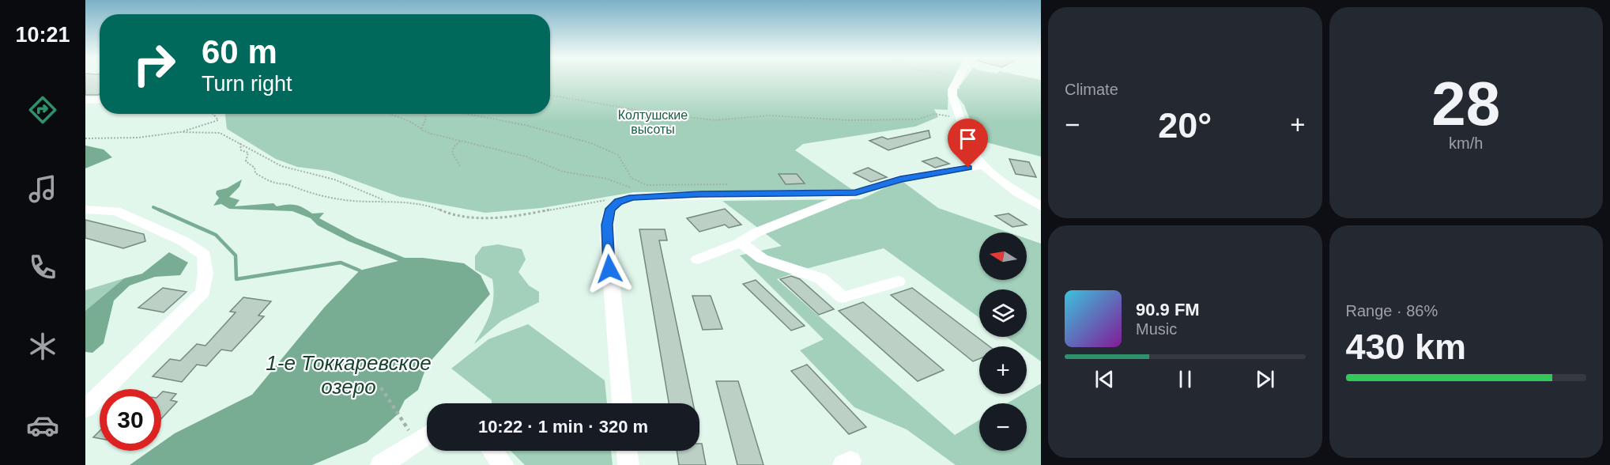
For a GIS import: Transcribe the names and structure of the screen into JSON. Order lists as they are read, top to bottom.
{
  "water": ["1-е Токкаревское озеро"],
  "parks": ["Колтушские высоты"],
  "north": "left",
  "page": {
    "tabs": "10:21",
    "tile": [
      "Climate",
      ["28", "km/h"],
      ["Range · 86%", "430 km"]
    ],
    "turn": ["60 m", "Turn right"],
    "heat": ["−", "20°", "+"],
    "map_buttons": ["+", "−"],
    "song": ["90.9 FM", "Music"],
    "limit": "30",
    "trip": "10:22 · 1 min · 320 m"
  }
}
